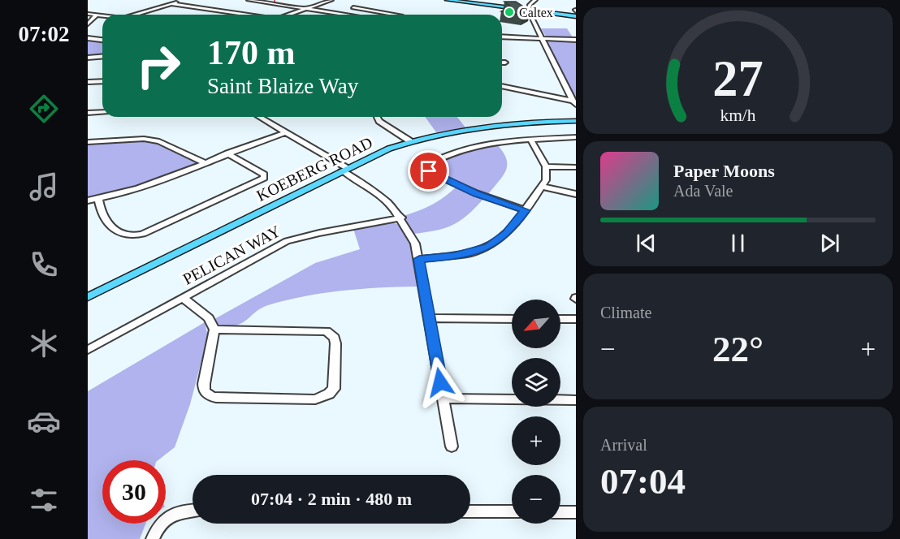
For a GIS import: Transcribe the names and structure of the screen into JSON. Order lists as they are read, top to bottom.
{
  "streets": {
    "main road": ["KOEBERG ROAD"],
    "street": ["PELICAN WAY"]
  },
  "places": ["Caltex"],
  "north": "bottom left",
  "page": {
    "tabs": "07:02",
    "turn": ["170 m", "Saint Blaize Way"],
    "song": ["Paper Moons", "Ada Vale"],
    "tile": [
      "Climate",
      ["Arrival", "07:04"]
    ],
    "map_buttons": ["+", "−"],
    "heat": ["−", "22°", "+"],
    "limit": "30",
    "trip": "07:04 · 2 min · 480 m",
    "gauge": ["27", "km/h"]
  }
}
